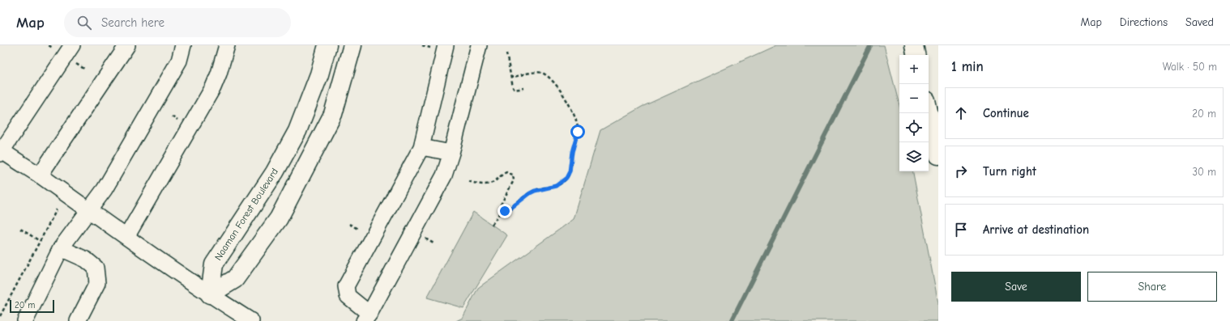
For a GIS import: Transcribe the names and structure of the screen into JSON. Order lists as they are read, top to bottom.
{
  "streets": {
    "street": ["Naaman Forest Boulevard"]
  },
  "scale_bar": "20 m",
  "page": {
    "header": "Map",
    "search": "Search here",
    "nav": ["Map", "Directions", "Saved"],
    "heading": ["1 min", "Walk · 50 m"],
    "map_buttons": ["+", "−"],
    "list": [
      ["Continue", "20 m"],
      ["Turn right", "30 m"],
      "Arrive at destination"
    ],
    "buttons": ["Save", "Share"],
    "scale": "20 m"
  }
}
